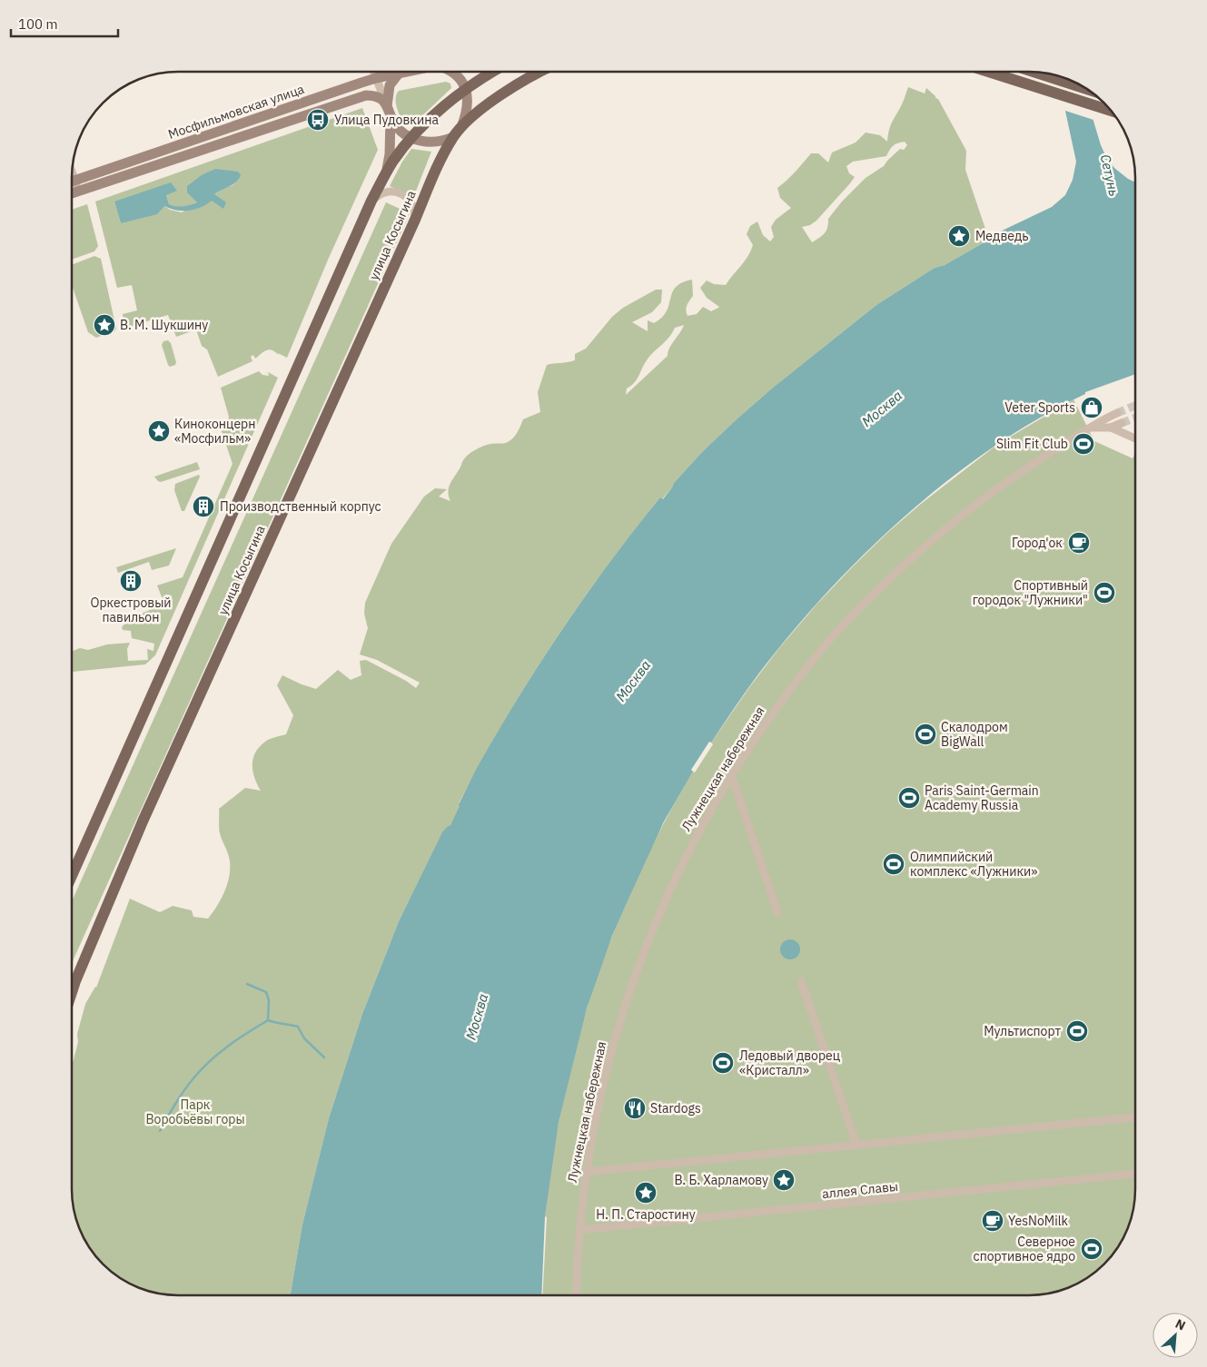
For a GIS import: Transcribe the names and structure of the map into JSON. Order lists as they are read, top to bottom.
{
  "streets": {
    "main road": ["Мосфильмовская улица", "улица Косыгина"],
    "street": ["Лужнецкая набережная", "аллея Славы"]
  },
  "crossings": [
    ["Лужнецкая набережная", "аллея Славы"]
  ],
  "water": ["Сетунь", "Москва"],
  "parks": ["Парк Воробьёвы горы"],
  "places": {
    "bus stop": ["Улица Пудовкина"],
    "place": [
      "Медведь",
      "В. М. Шукшину",
      "Киноконцерн «Мосфильм»",
      "В. Б. Харламову",
      "Н. П. Старостину"
    ],
    "shop": ["Veter Sports"],
    "sports": [
      "Slim Fit Club",
      "Спортивный городок \"Лужники\"",
      "Скалодром BigWall",
      "Paris Saint-Germain Academy Russia",
      "Олимпийский комплекс «Лужники»",
      "Мультиспорт",
      "Ледовый дворец «Кристалл»",
      "Северное спортивное ядро"
    ],
    "building": ["Производственный корпус", "Оркестровый павильон"],
    "cafe": ["Город'ок", "YesNoMilk"],
    "restaurant": ["Stardogs"]
  },
  "scale_bar": "100 m",
  "north": "top right"
}
